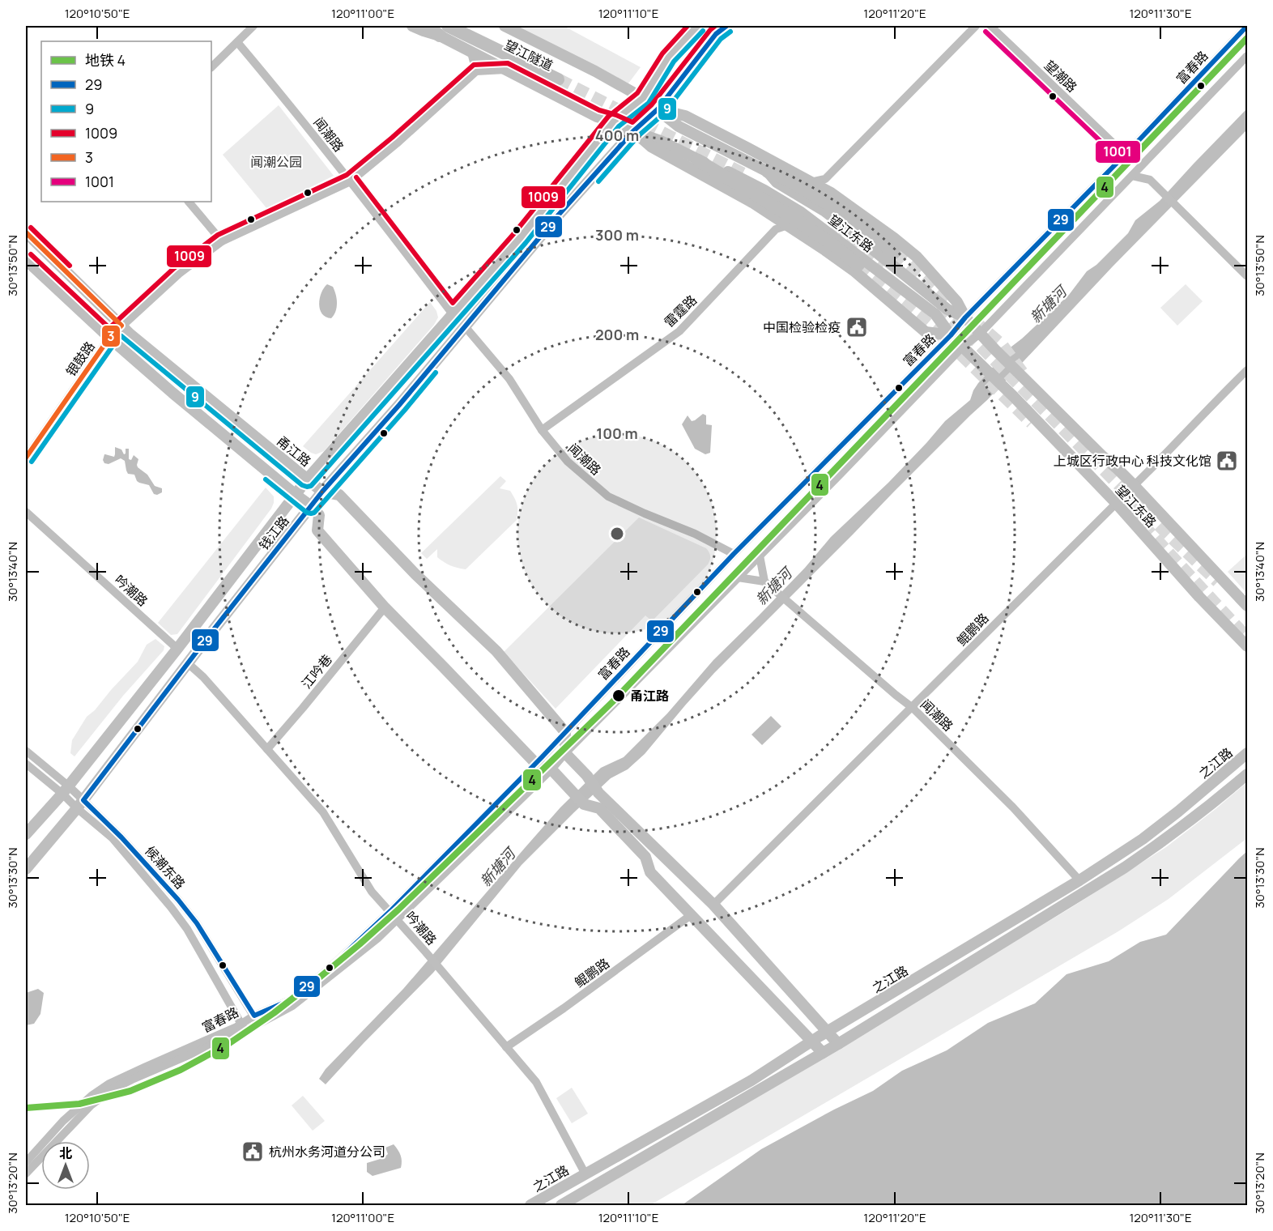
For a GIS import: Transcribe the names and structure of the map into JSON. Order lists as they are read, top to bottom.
{
  "streets": {
    "highway": ["望江隧道"],
    "main road": [
      "望江东路",
      "甬江路",
      "钱江路",
      "之江路"
    ],
    "street": [
      "富春路",
      "望潮路",
      "闻潮路",
      "雷霆路",
      "银鼓路",
      "吟潮路",
      "鲲鹏路",
      "江吟巷",
      "候潮东路"
    ]
  },
  "crossings": [
    ["望江隧道", "望江东路"],
    ["富春路", "闻潮路"],
    ["富春路", "望江东路"],
    ["富春路", "甬江路"],
    ["富春路", "吟潮路"],
    ["富春路", "候潮东路"],
    ["闻潮路", "雷霆路"],
    ["闻潮路", "银鼓路"],
    ["闻潮路", "钱江路"],
    ["闻潮路", "鲲鹏路"],
    ["闻潮路", "之江路"],
    ["望江东路", "钱江路"],
    ["望江东路", "鲲鹏路"],
    ["银鼓路", "甬江路"],
    ["甬江路", "钱江路"],
    ["钱江路", "吟潮路"],
    ["钱江路", "候潮东路"],
    ["吟潮路", "鲲鹏路"],
    ["吟潮路", "江吟巷"],
    ["吟潮路", "之江路"]
  ],
  "water": ["新塘河"],
  "parks": ["闻潮公园"],
  "places": {
    "public building": ["中国检验检疫", "上城区行政中心 科技文化馆", "杭州水务河道分公司"],
    "other": ["甬江路"]
  },
  "lines": [
    "transit line 29",
    "transit line 1009",
    "transit line 9",
    "transit line 1001",
    "metro line 4",
    "transit line 3"
  ],
  "legend": [
    "地铁 4",
    "29",
    "9",
    "1009",
    "3",
    "1001"
  ],
  "north": "top",
  "coordinates": [
    "120°10'50\"E",
    "120°11'00\"E",
    "120°11'10\"E",
    "120°11'20\"E",
    "120°11'30\"E",
    "30°13'50\"N",
    "30°13'40\"N",
    "30°13'30\"N",
    "30°13'20\"N"
  ],
  "rings": [
    "400 m",
    "300 m",
    "200 m",
    "100 m"
  ]
}
